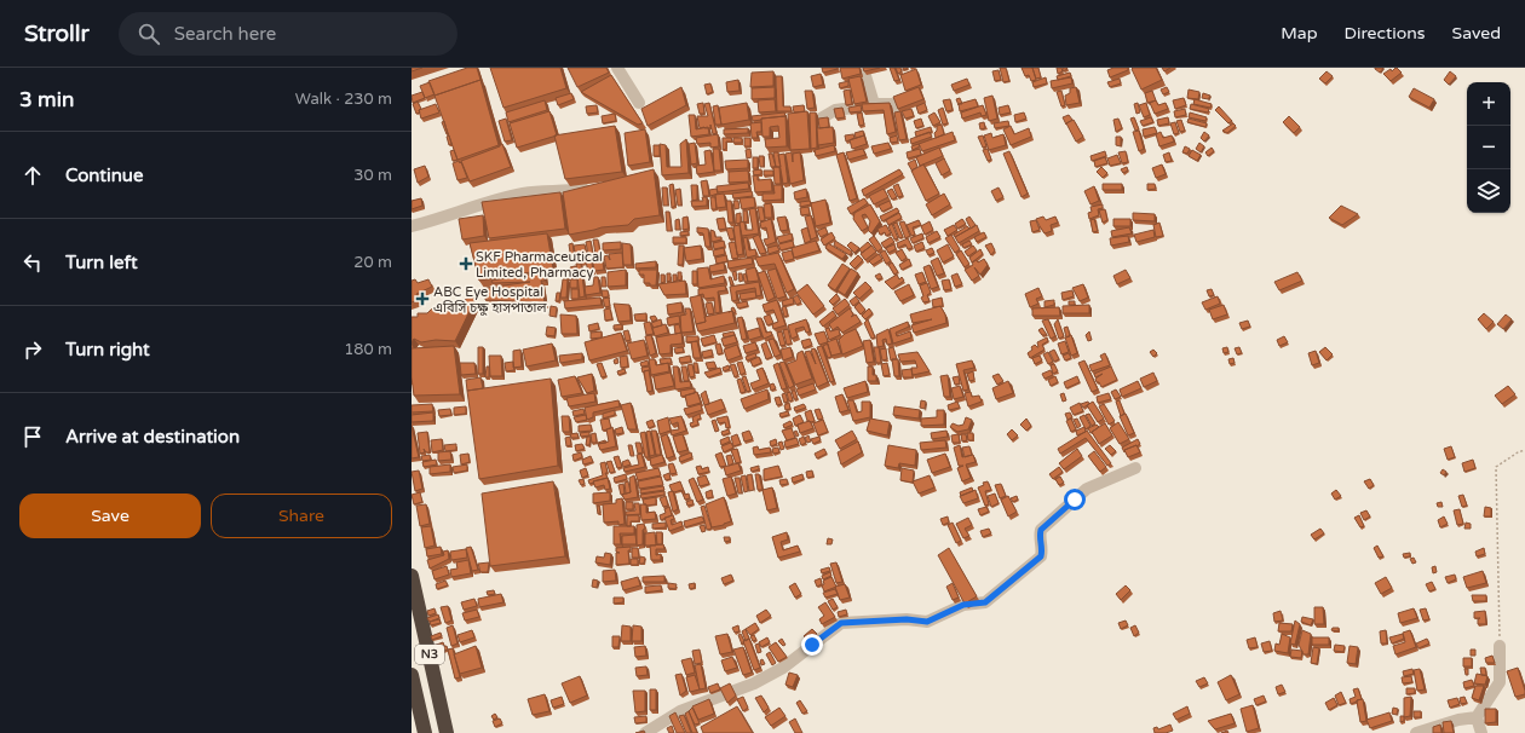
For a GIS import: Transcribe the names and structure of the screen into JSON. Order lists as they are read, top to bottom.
{
  "streets": {
    "highway": ["N3"]
  },
  "places": {
    "health": ["SKF Pharmaceutical Limited, Pharmacy", "ABC Eye Hospital এবিসি চক্ষু হাসপাতাল"]
  },
  "page": {
    "header": "Strollr",
    "search": "Search here",
    "nav": ["Map", "Directions", "Saved"],
    "heading": ["3 min", "Walk · 230 m"],
    "map_buttons": ["+", "−"],
    "list": [
      ["Continue", "30 m"],
      ["Turn left", "20 m"],
      ["Turn right", "180 m"],
      "Arrive at destination"
    ],
    "buttons": ["Save", "Share"]
  }
}
